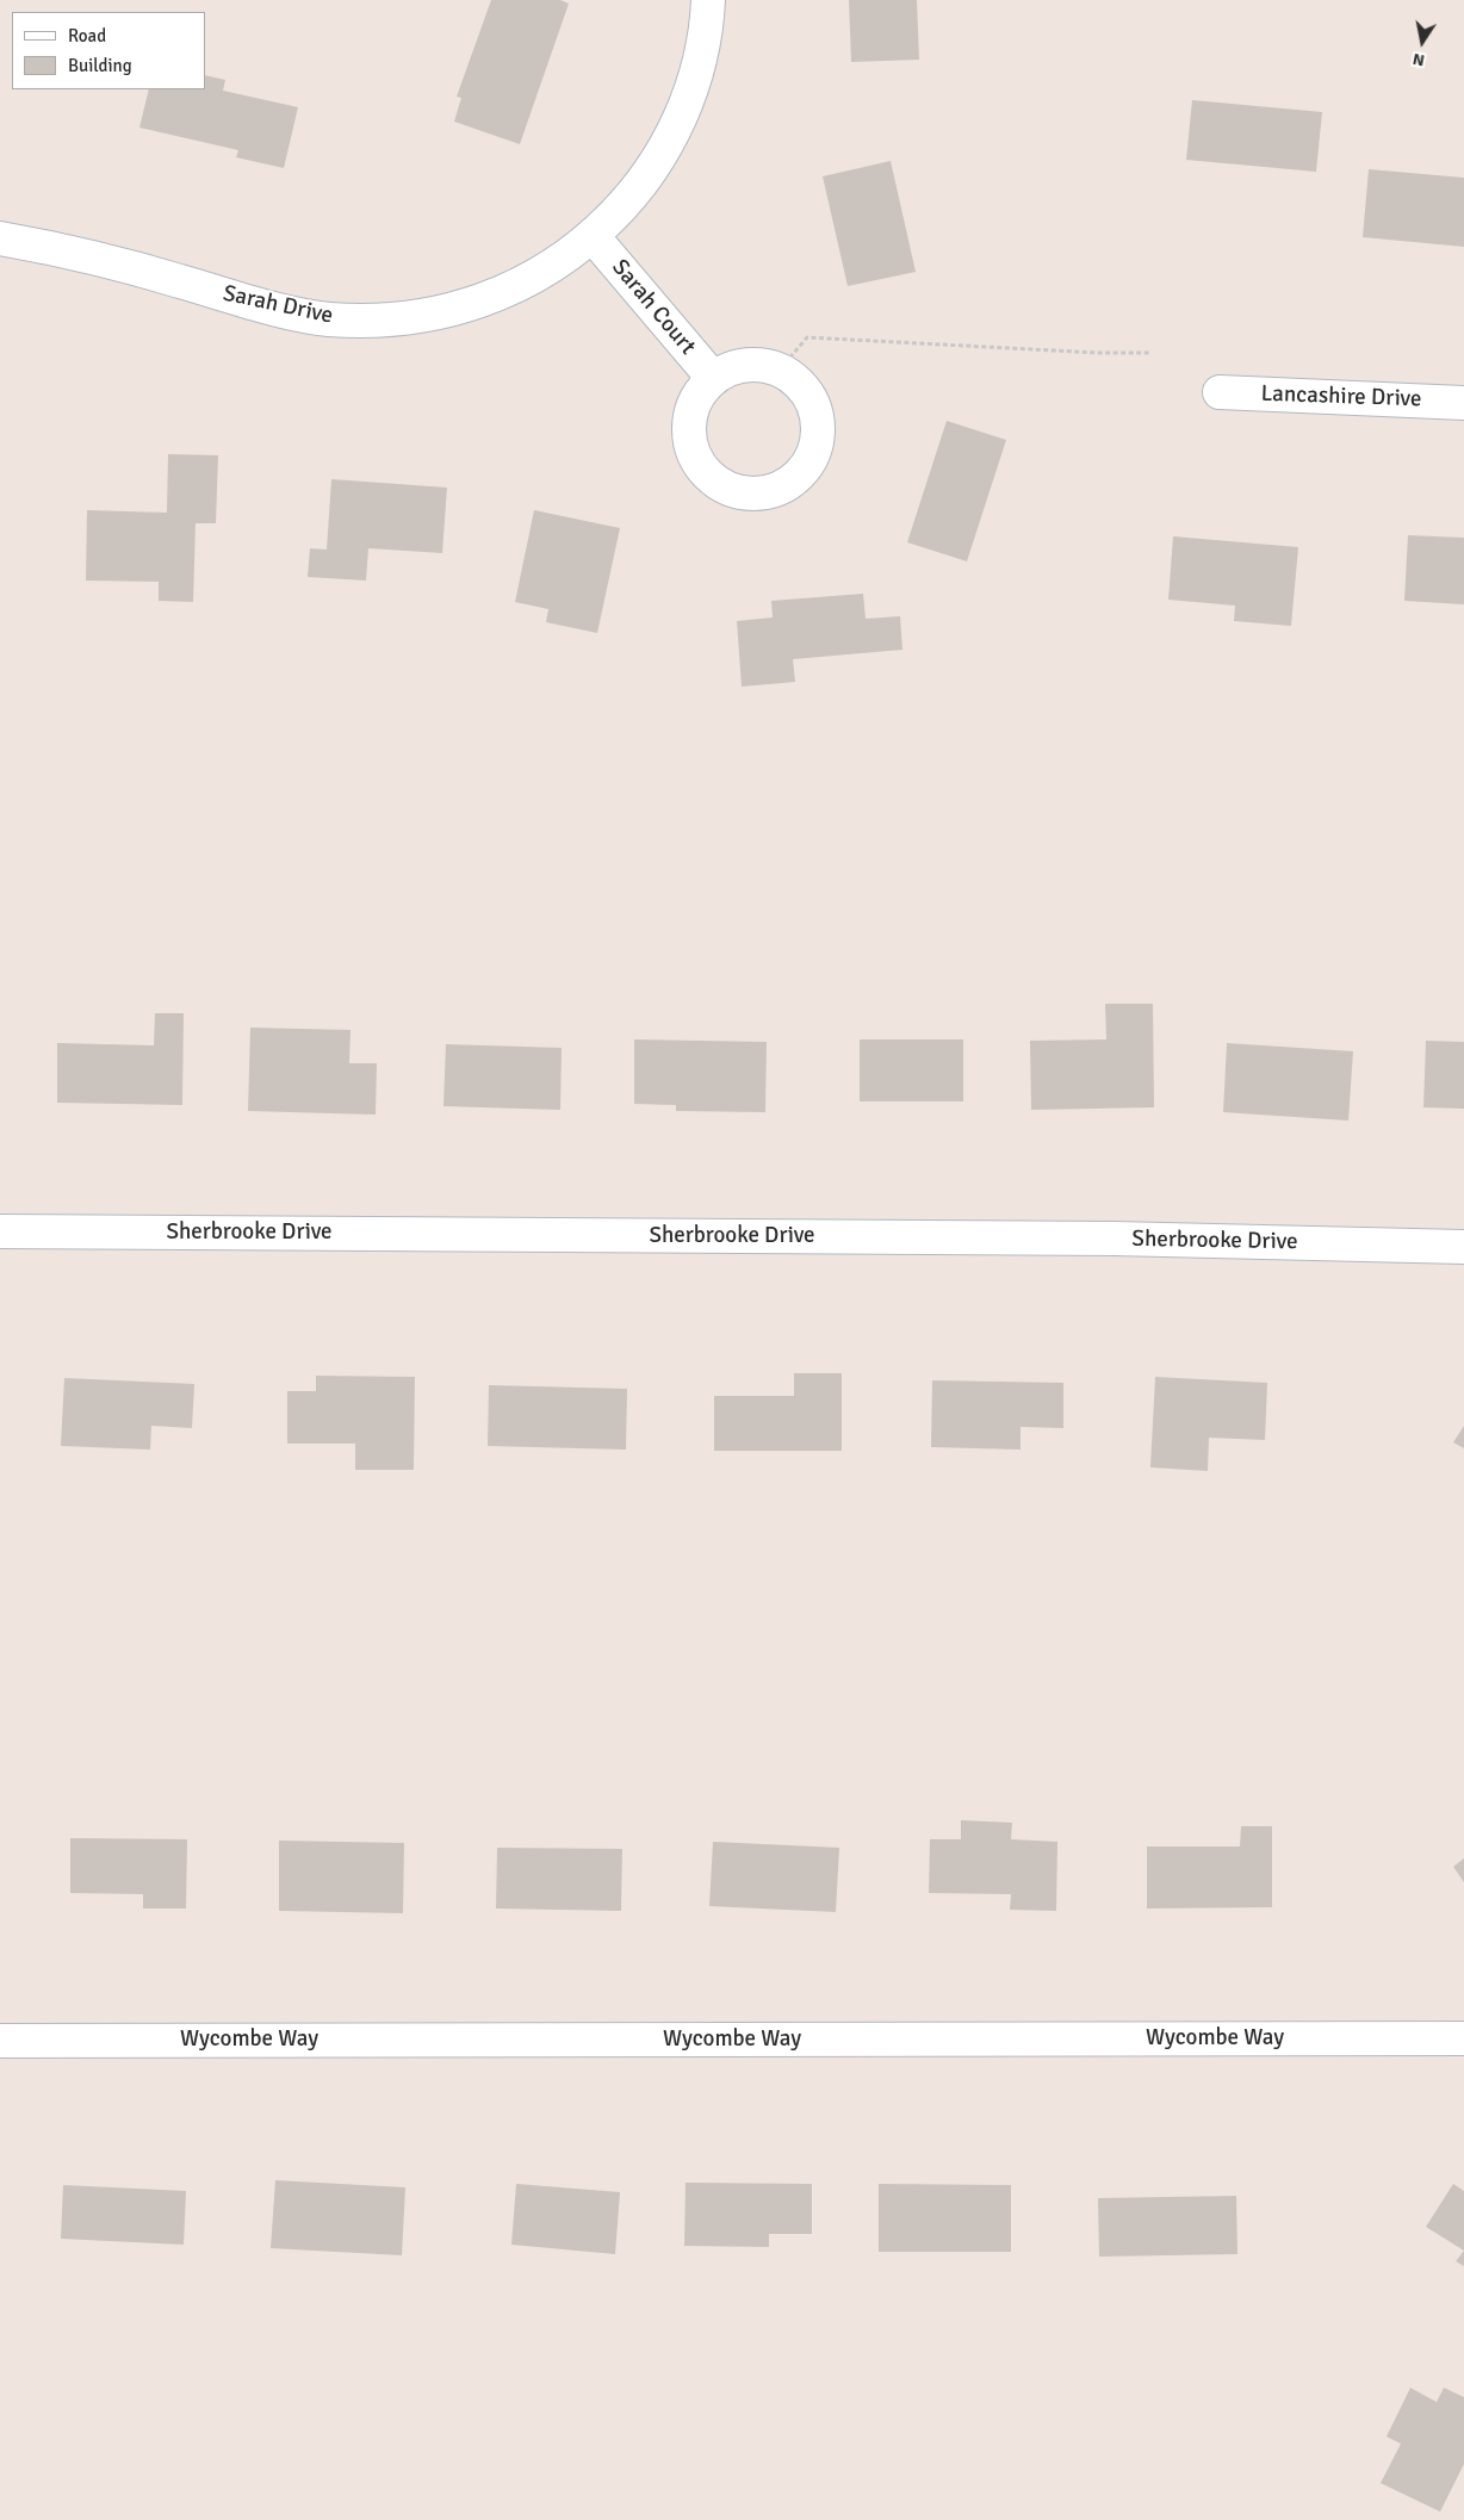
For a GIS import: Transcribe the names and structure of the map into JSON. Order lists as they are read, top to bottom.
{
  "streets": {
    "street": [
      "Sarah Drive",
      "Sarah Court",
      "Lancashire Drive",
      "Sherbrooke Drive",
      "Wycombe Way"
    ]
  },
  "crossings": [
    ["Sarah Drive", "Sarah Court"]
  ],
  "legend": ["Road", "Building"],
  "north": "bottom"
}
